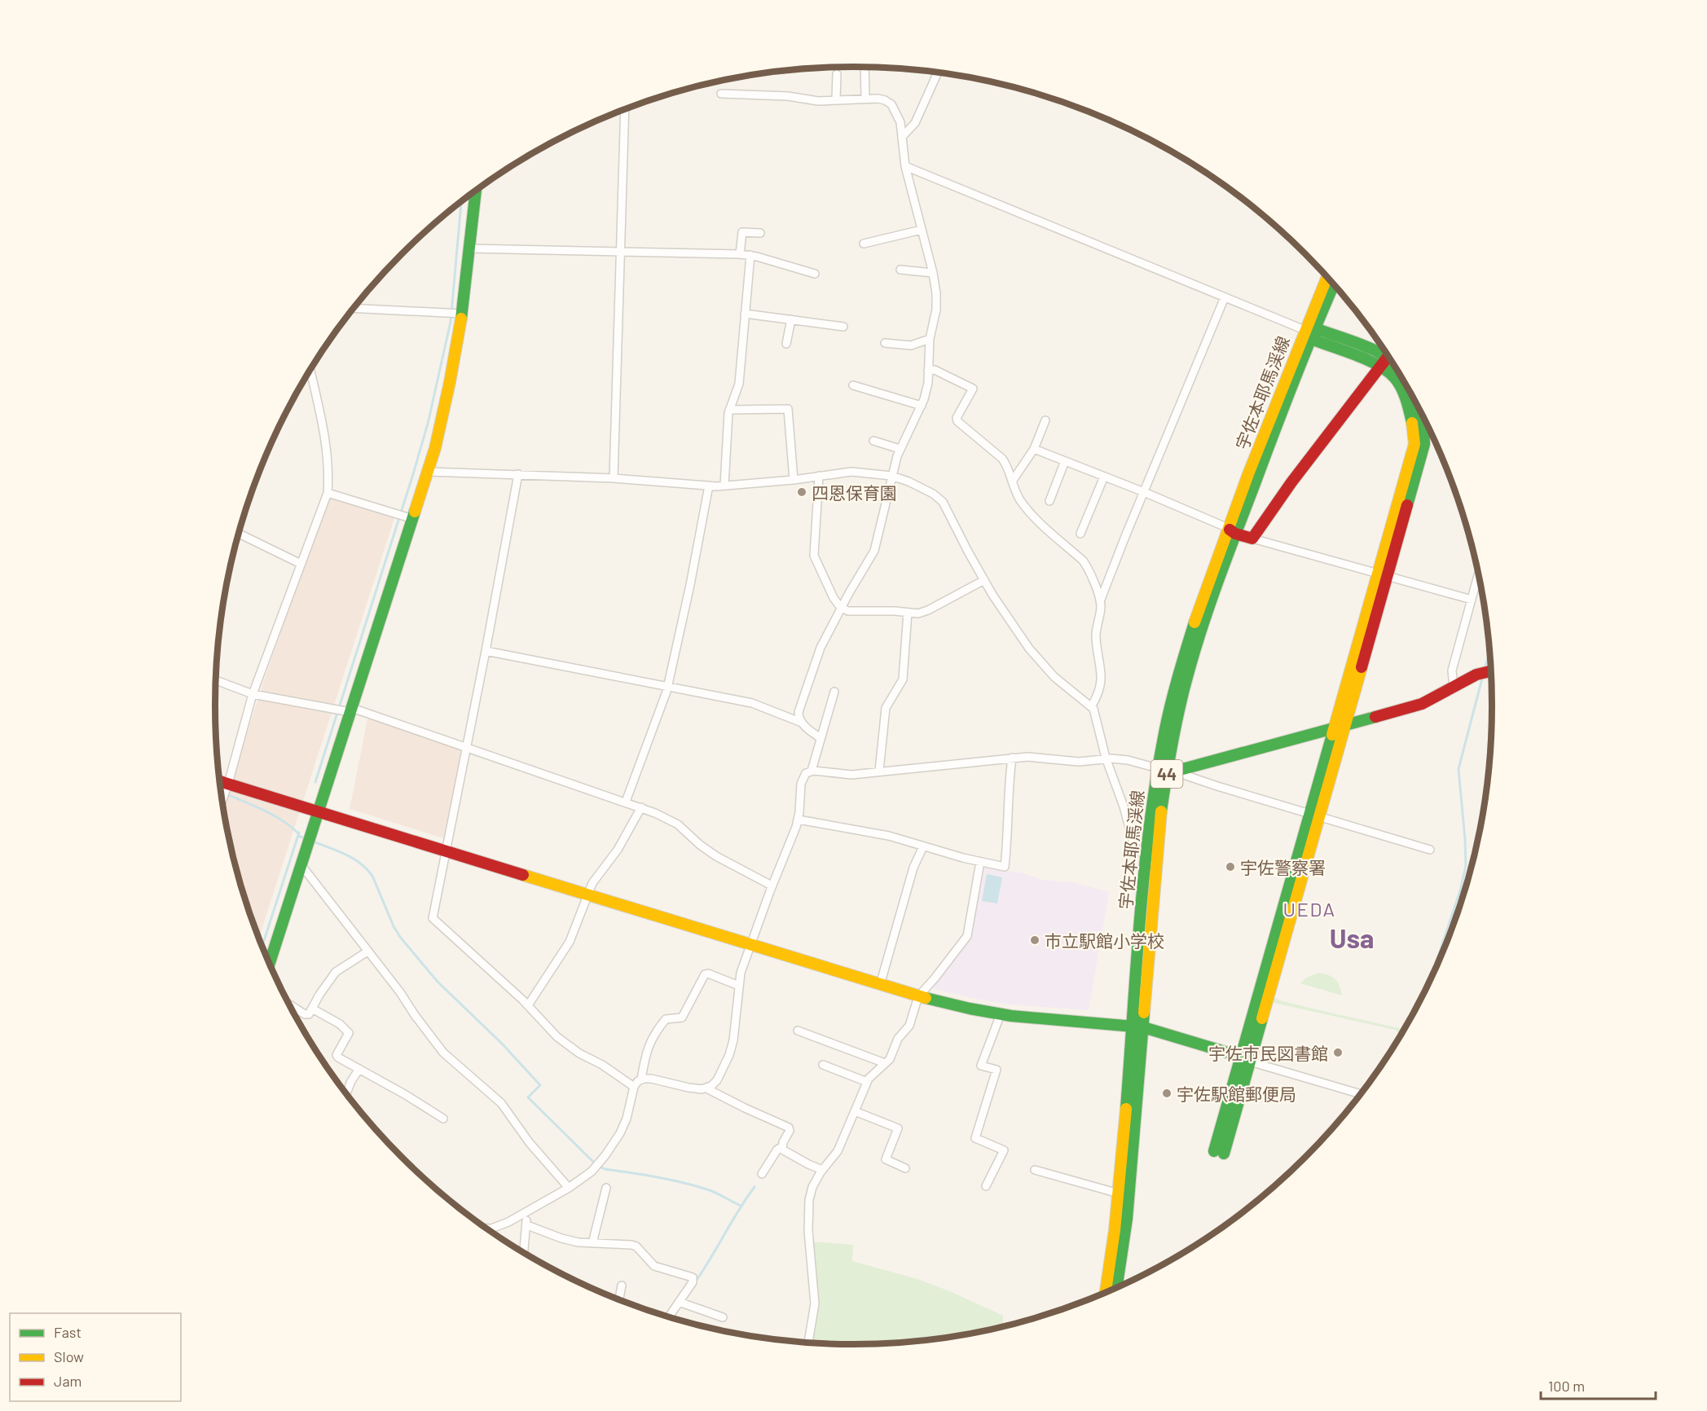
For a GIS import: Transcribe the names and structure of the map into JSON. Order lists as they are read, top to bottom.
{
  "streets": {
    "street": ["宇佐本耶馬渓線", "44"]
  },
  "districts": ["UEDA", "Usa"],
  "places": [
    "四恩保育園",
    "宇佐警察署",
    "市立駅館小学校",
    "宇佐市民図書館",
    "宇佐駅館郵便局"
  ],
  "legend": ["Fast", "Slow", "Jam"],
  "scale_bar": "100 m"
}
